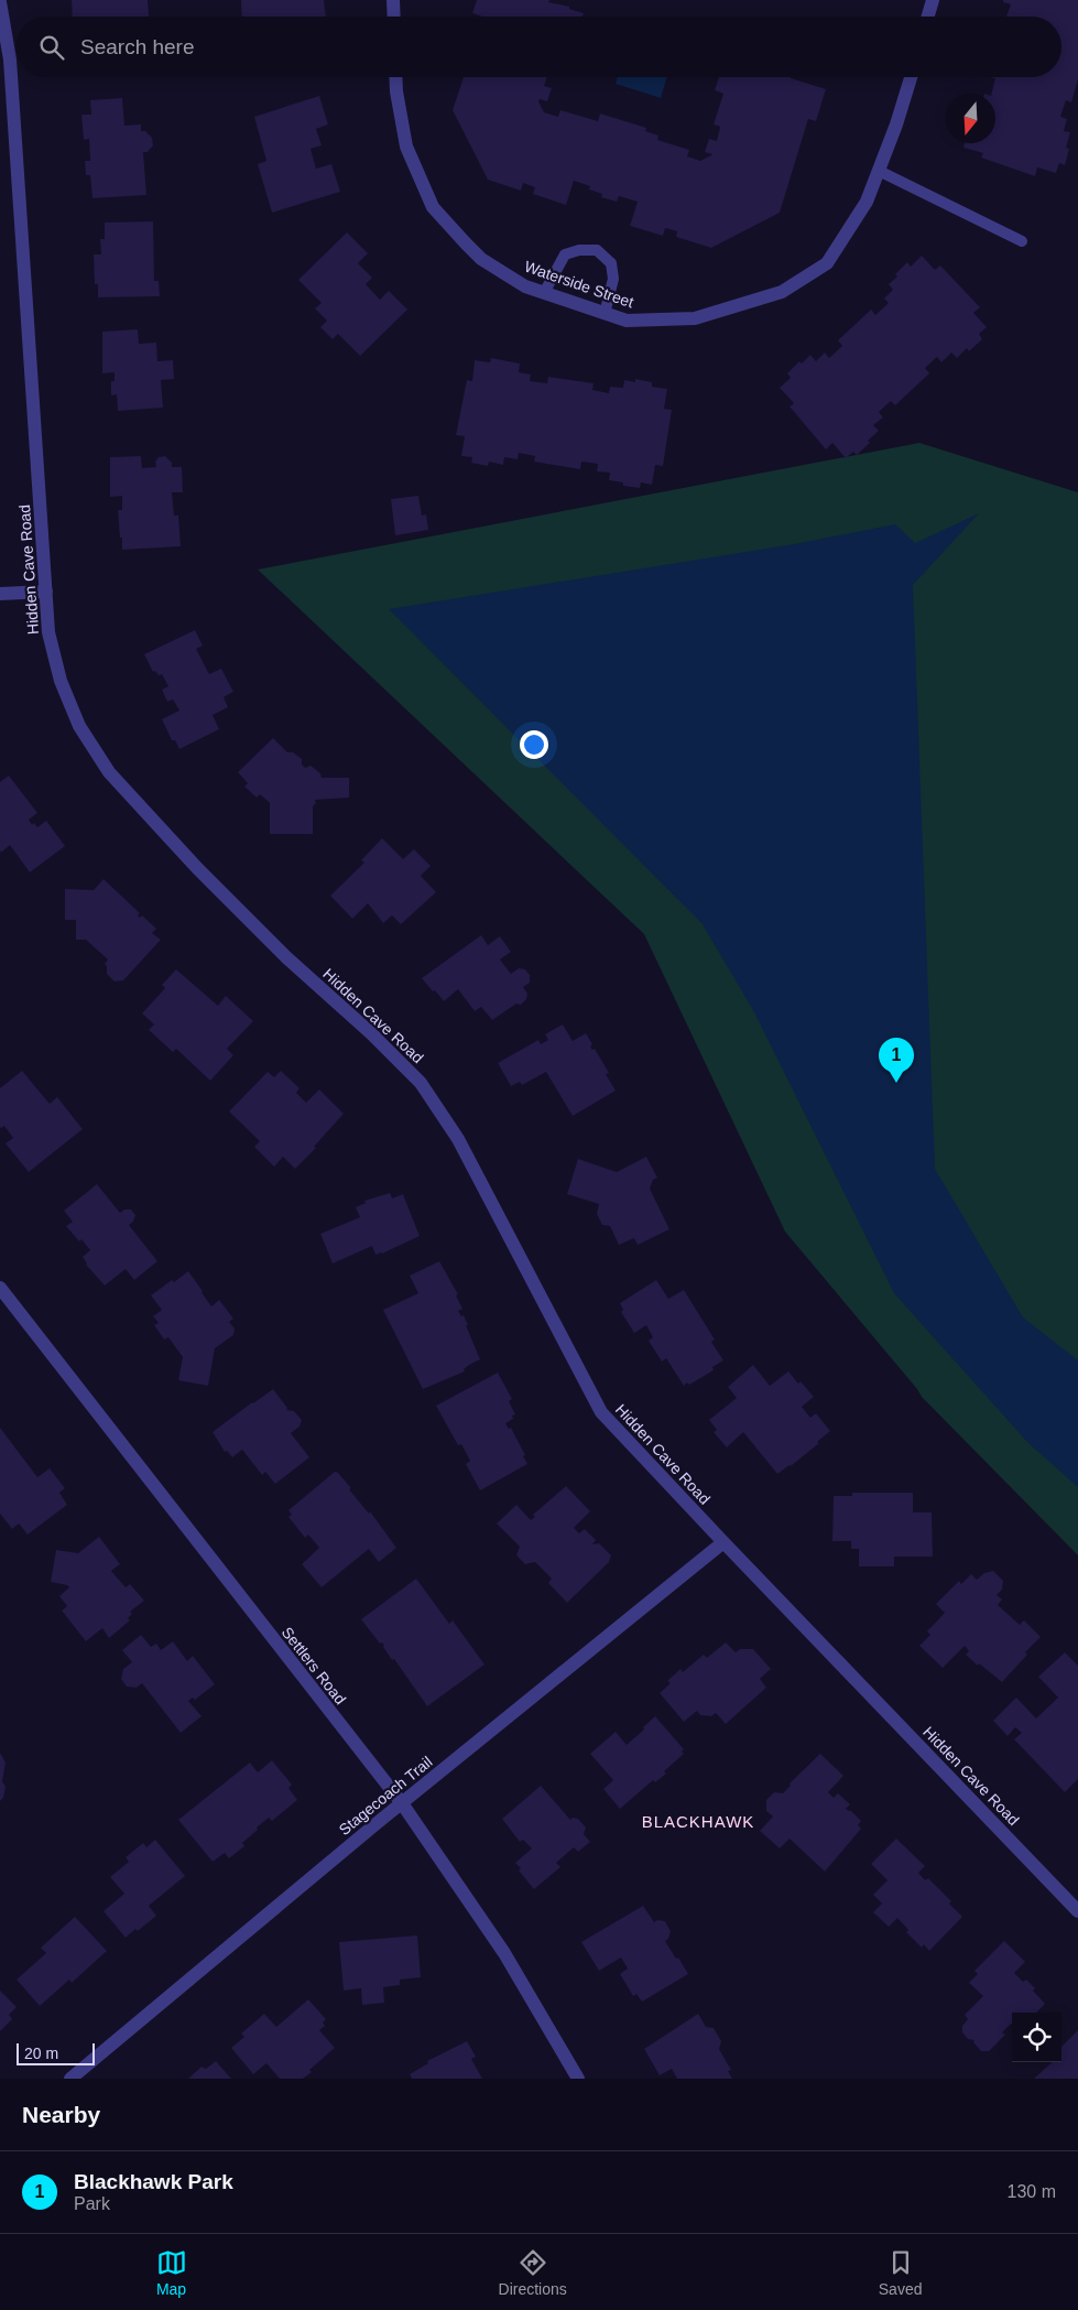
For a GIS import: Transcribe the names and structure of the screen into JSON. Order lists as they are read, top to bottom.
{
  "streets": {
    "street": [
      "Waterside Street",
      "Hidden Cave Road",
      "Settlers Road",
      "Stagecoach Trail"
    ]
  },
  "crossings": [
    ["Hidden Cave Road", "Stagecoach Trail"],
    ["Settlers Road", "Stagecoach Trail"]
  ],
  "districts": ["BLACKHAWK"],
  "scale_bar": "20 m",
  "north": "bottom",
  "page": {
    "search": "Search here",
    "pins": "1",
    "scale": "20 m",
    "heading": "Nearby",
    "list": [
      {
        "mark": "1",
        "name": "Blackhawk Park",
        "note": "Park",
        "value": "130 m"
      }
    ],
    "nav": ["Map", "Directions", "Saved"]
  }
}
